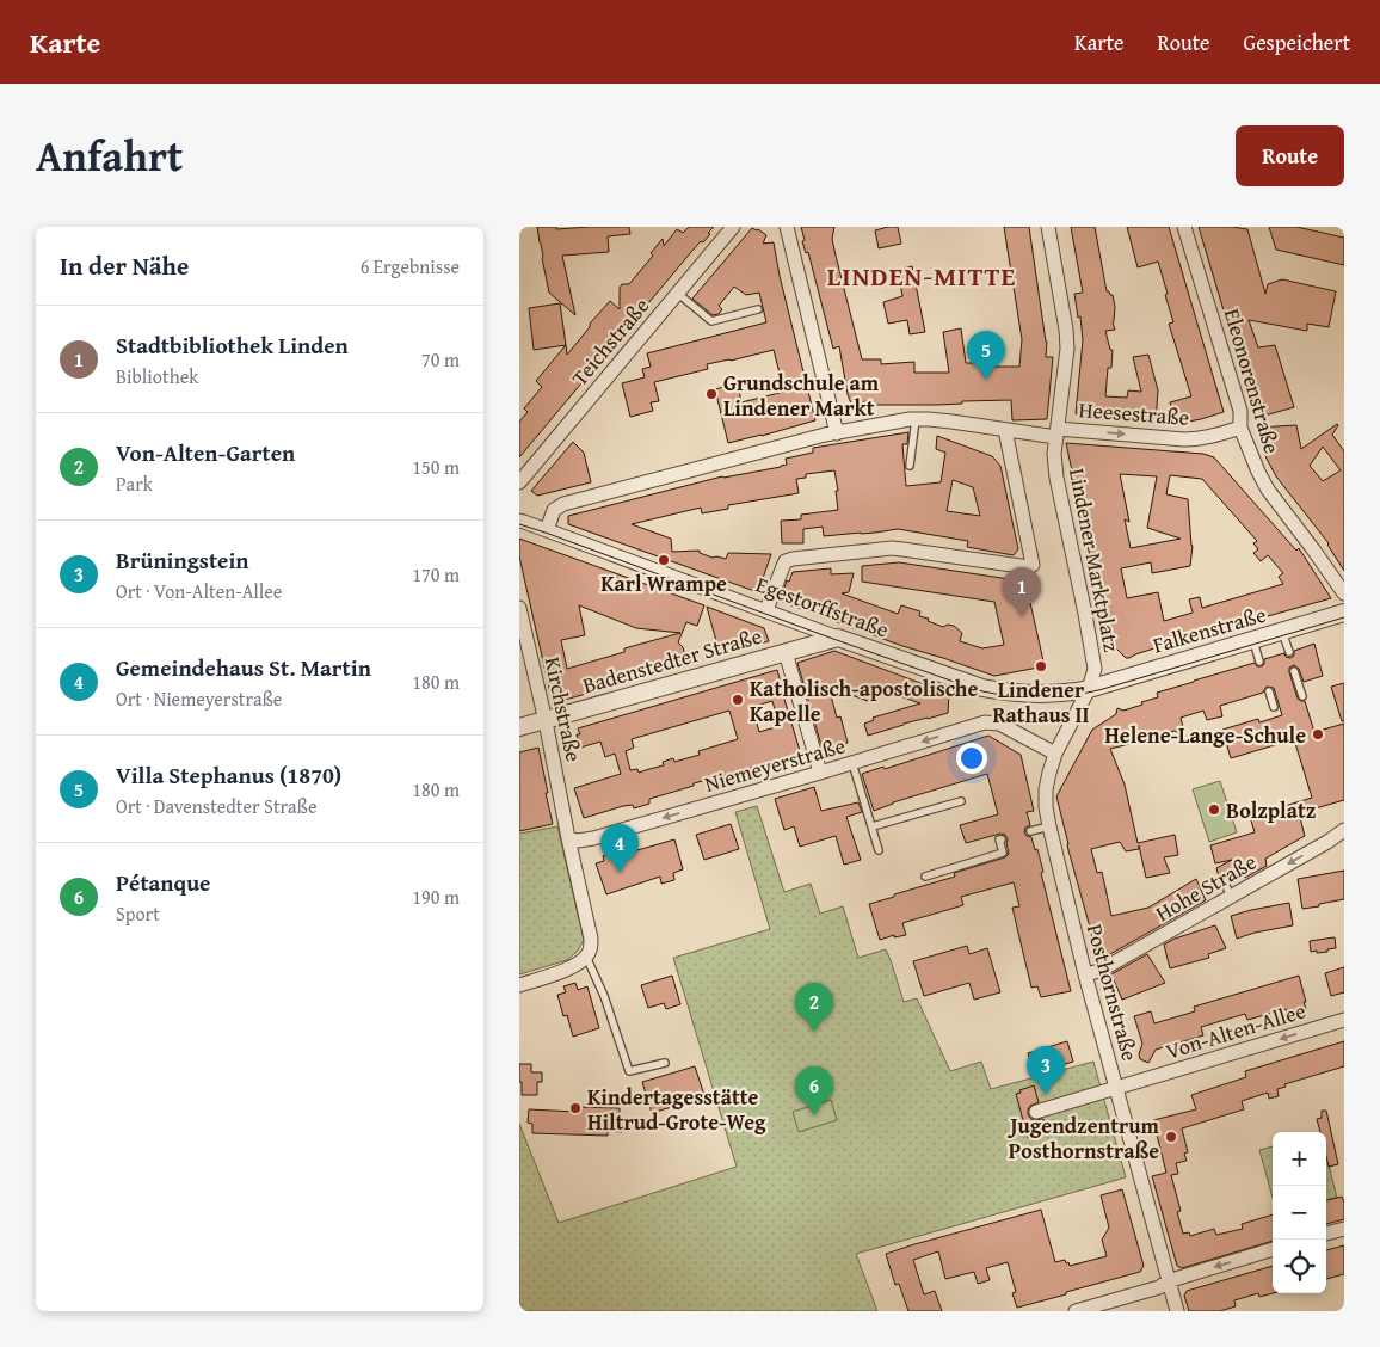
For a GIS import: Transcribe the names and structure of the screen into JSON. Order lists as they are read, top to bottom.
{
  "streets": {
    "street": [
      "Teichstraße",
      "Eleonorenstraße",
      "Heesestraße",
      "Lindener Marktplatz",
      "Egestorffstraße",
      "Falkenstraße",
      "Badenstedter Straße",
      "Kirchstraße",
      "Niemeyerstraße",
      "Hohe Straße",
      "Posthornstraße",
      "Von-Alten-Allee"
    ]
  },
  "crossings": [
    ["Eleonorenstraße", "Heesestraße"],
    ["Heesestraße", "Lindener Marktplatz"],
    ["Lindener Marktplatz", "Egestorffstraße"],
    ["Lindener Marktplatz", "Falkenstraße"],
    ["Lindener Marktplatz", "Posthornstraße"],
    ["Egestorffstraße", "Falkenstraße"],
    ["Egestorffstraße", "Badenstedter Straße"],
    ["Egestorffstraße", "Posthornstraße"],
    ["Falkenstraße", "Posthornstraße"],
    ["Badenstedter Straße", "Kirchstraße"],
    ["Kirchstraße", "Niemeyerstraße"],
    ["Niemeyerstraße", "Posthornstraße"],
    ["Hohe Straße", "Posthornstraße"],
    ["Posthornstraße", "Von-Alten-Allee"]
  ],
  "one_way": [
    "Heesestraße",
    "Niemeyerstraße",
    "Hohe Straße",
    "Von-Alten-Allee"
  ],
  "districts": ["LINDEN-MITTE"],
  "places": [
    "Grundschule am Lindener Markt",
    "Karl Wrampe",
    "Lindener Rathaus II",
    "Katholisch-apostolische Kapelle",
    "Helene-Lange-Schule",
    "Bolzplatz",
    "Kindertagesstätte Hiltrud-Grote-Weg",
    "Jugendzentrum Posthornstraße"
  ],
  "page": {
    "header": "Karte",
    "nav": ["Karte", "Route", "Gespeichert"],
    "title": "Anfahrt",
    "buttons": "Route",
    "heading": ["In der Nähe", "6 Ergebnisse"],
    "list": [
      {
        "mark": "1",
        "name": "Stadtbibliothek Linden",
        "note": "Bibliothek",
        "value": "70 m"
      },
      {
        "mark": "2",
        "name": "Von-Alten-Garten",
        "note": "Park",
        "value": "150 m"
      },
      {
        "mark": "3",
        "name": "Brüningstein",
        "note": "Ort · Von-Alten-Allee",
        "value": "170 m"
      },
      {
        "mark": "4",
        "name": "Gemeindehaus St. Martin",
        "note": "Ort · Niemeyerstraße",
        "value": "180 m"
      },
      {
        "mark": "5",
        "name": "Villa Stephanus (1870)",
        "note": "Ort · Davenstedter Straße",
        "value": "180 m"
      },
      {
        "mark": "6",
        "name": "Pétanque",
        "note": "Sport",
        "value": "190 m"
      }
    ],
    "pins": [
      "5",
      "1",
      "4",
      "2",
      "3",
      "6"
    ],
    "map_buttons": ["+", "−"]
  }
}
